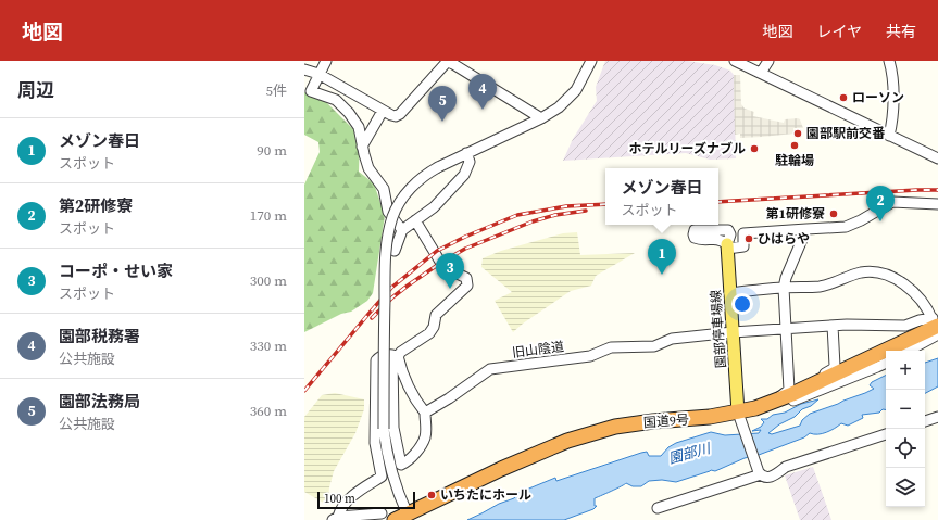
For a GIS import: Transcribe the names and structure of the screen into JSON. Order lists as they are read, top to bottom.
{
  "streets": {
    "highway": ["国道9号"],
    "main road": ["園部停車場線"],
    "street": ["旧山陰道"]
  },
  "crossings": [
    ["園部停車場線", "旧山陰道"],
    ["園部停車場線", "国道9号"],
    ["旧山陰道", "国道9号"]
  ],
  "water": ["園部川"],
  "places": [
    "ローソン",
    "園部駅前交番",
    "駐輪場",
    "ホテルリーズナブル",
    "第1研修寮",
    "ひはらや",
    "いちたにホール"
  ],
  "scale_bar": "100 m",
  "page": {
    "header": "地図",
    "nav": ["地図", "レイヤ", "共有"],
    "heading": ["周辺", "5件"],
    "pins": [
      "4",
      "5",
      "2",
      "1",
      "3"
    ],
    "list": [
      {
        "mark": "1",
        "name": "メゾン春日",
        "note": "スポット",
        "value": "90 m"
      },
      {
        "mark": "2",
        "name": "第2研修寮",
        "note": "スポット",
        "value": "170 m"
      },
      {
        "mark": "3",
        "name": "コーポ・せい家",
        "note": "スポット",
        "value": "300 m"
      },
      {
        "mark": "4",
        "name": "園部税務署",
        "note": "公共施設",
        "value": "330 m"
      },
      {
        "mark": "5",
        "name": "園部法務局",
        "note": "公共施設",
        "value": "360 m"
      }
    ],
    "popup": ["メゾン春日", "スポット"],
    "map_buttons": ["+", "−"],
    "scale": "100 m"
  }
}
